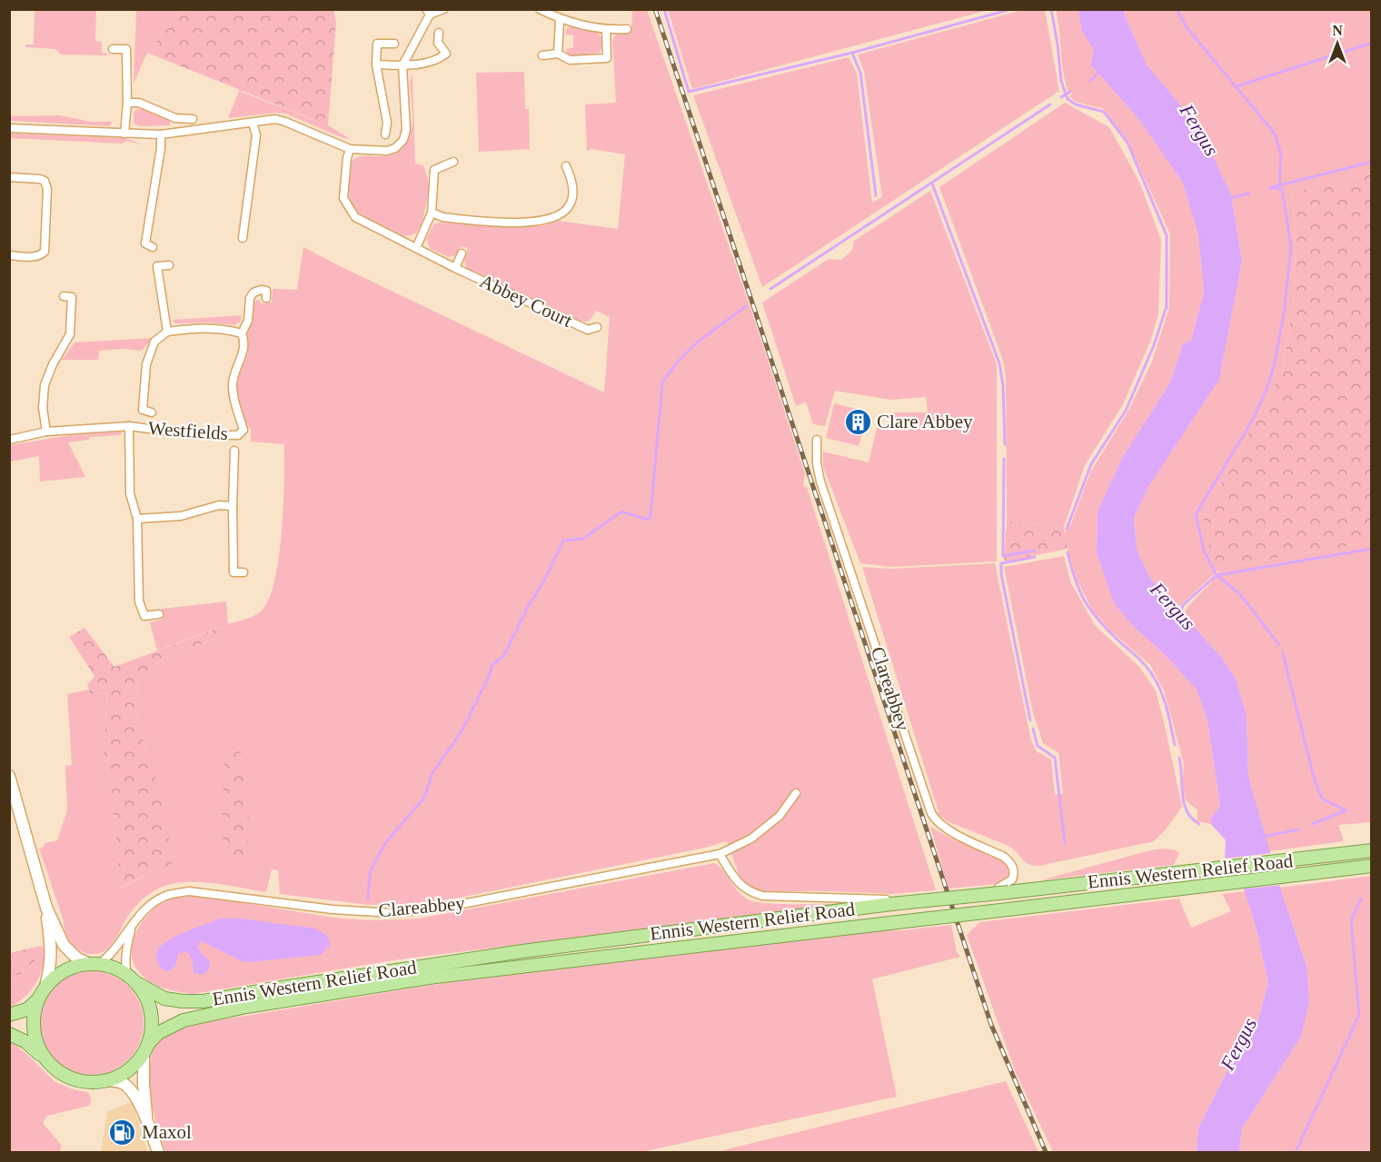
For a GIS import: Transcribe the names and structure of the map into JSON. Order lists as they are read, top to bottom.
{
  "streets": {
    "main road": ["Ennis Western Relief Road"],
    "street": ["Abbey Court", "Westfields", "Clareabbey"]
  },
  "crossings": [
    ["Clareabbey", "Ennis Western Relief Road"]
  ],
  "water": ["Fergus"],
  "places": {
    "building": ["Clare Abbey"],
    "fuel station": ["Maxol"]
  },
  "north": "top"
}
